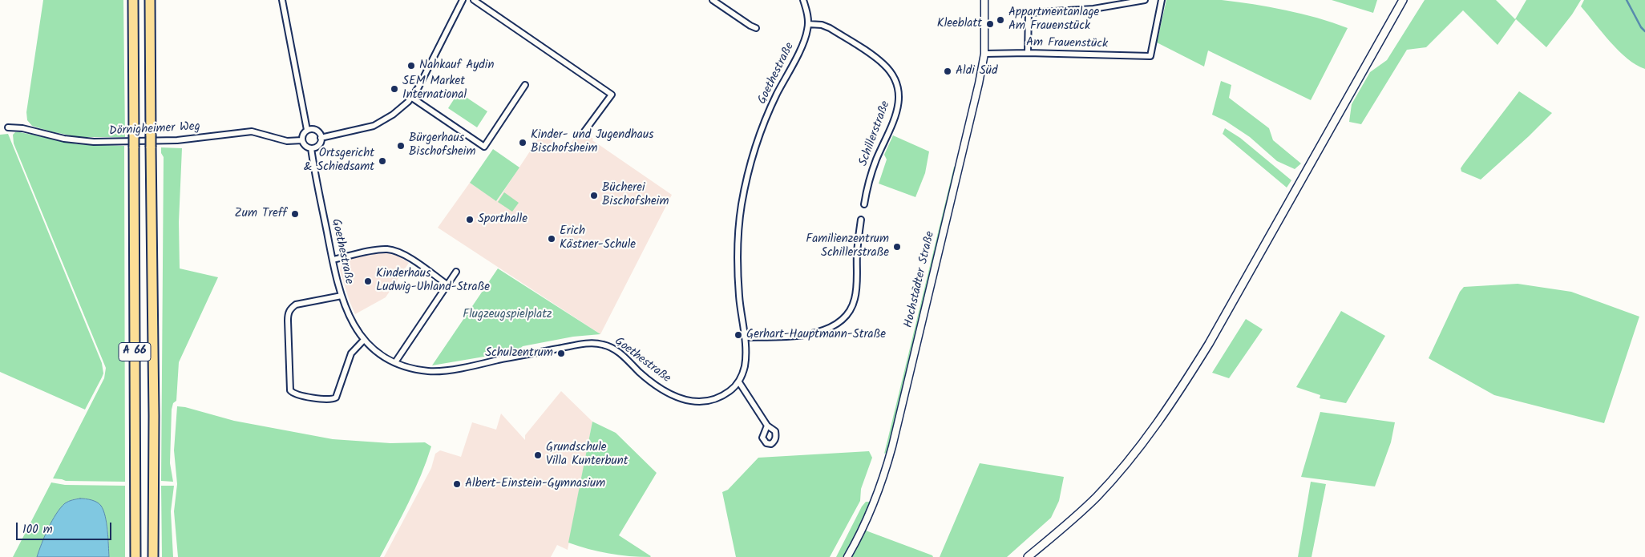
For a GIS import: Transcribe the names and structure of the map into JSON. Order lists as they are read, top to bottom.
{
  "streets": {
    "highway": ["A 66"],
    "street": [
      "Am Frauenstück",
      "Goethestraße",
      "Dörnigheimer Weg",
      "Schillerstraße",
      "Hochstädter Straße"
    ]
  },
  "crossings": [
    ["Am Frauenstück", "Hochstädter Straße"],
    ["Goethestraße", "Dörnigheimer Weg"],
    ["Goethestraße", "Schillerstraße"]
  ],
  "parks": ["Flugzeugspielplatz"],
  "places": [
    "Appartmentanlage Am Frauenstück",
    "Kleeblatt",
    "Nahkauf Aydin",
    "Aldi Süd",
    "SEM Market International",
    "Kinder- und Jugendhaus Bischofsheim",
    "Bürgerhaus Bischofsheim",
    "Ortsgericht & Schiedsamt",
    "Bücherei Bischofsheim",
    "Zum Treff",
    "Sporthalle",
    "Erich Kästner-Schule",
    "Familienzentrum Schillerstraße",
    "Kinderhaus Ludwig-Uhland-Straße",
    "Gerhart-Hauptmann-Straße",
    "Schulzentrum",
    "Grundschule Villa Kunterbunt",
    "Albert-Einstein-Gymnasium"
  ],
  "scale_bar": "100 m"
}
